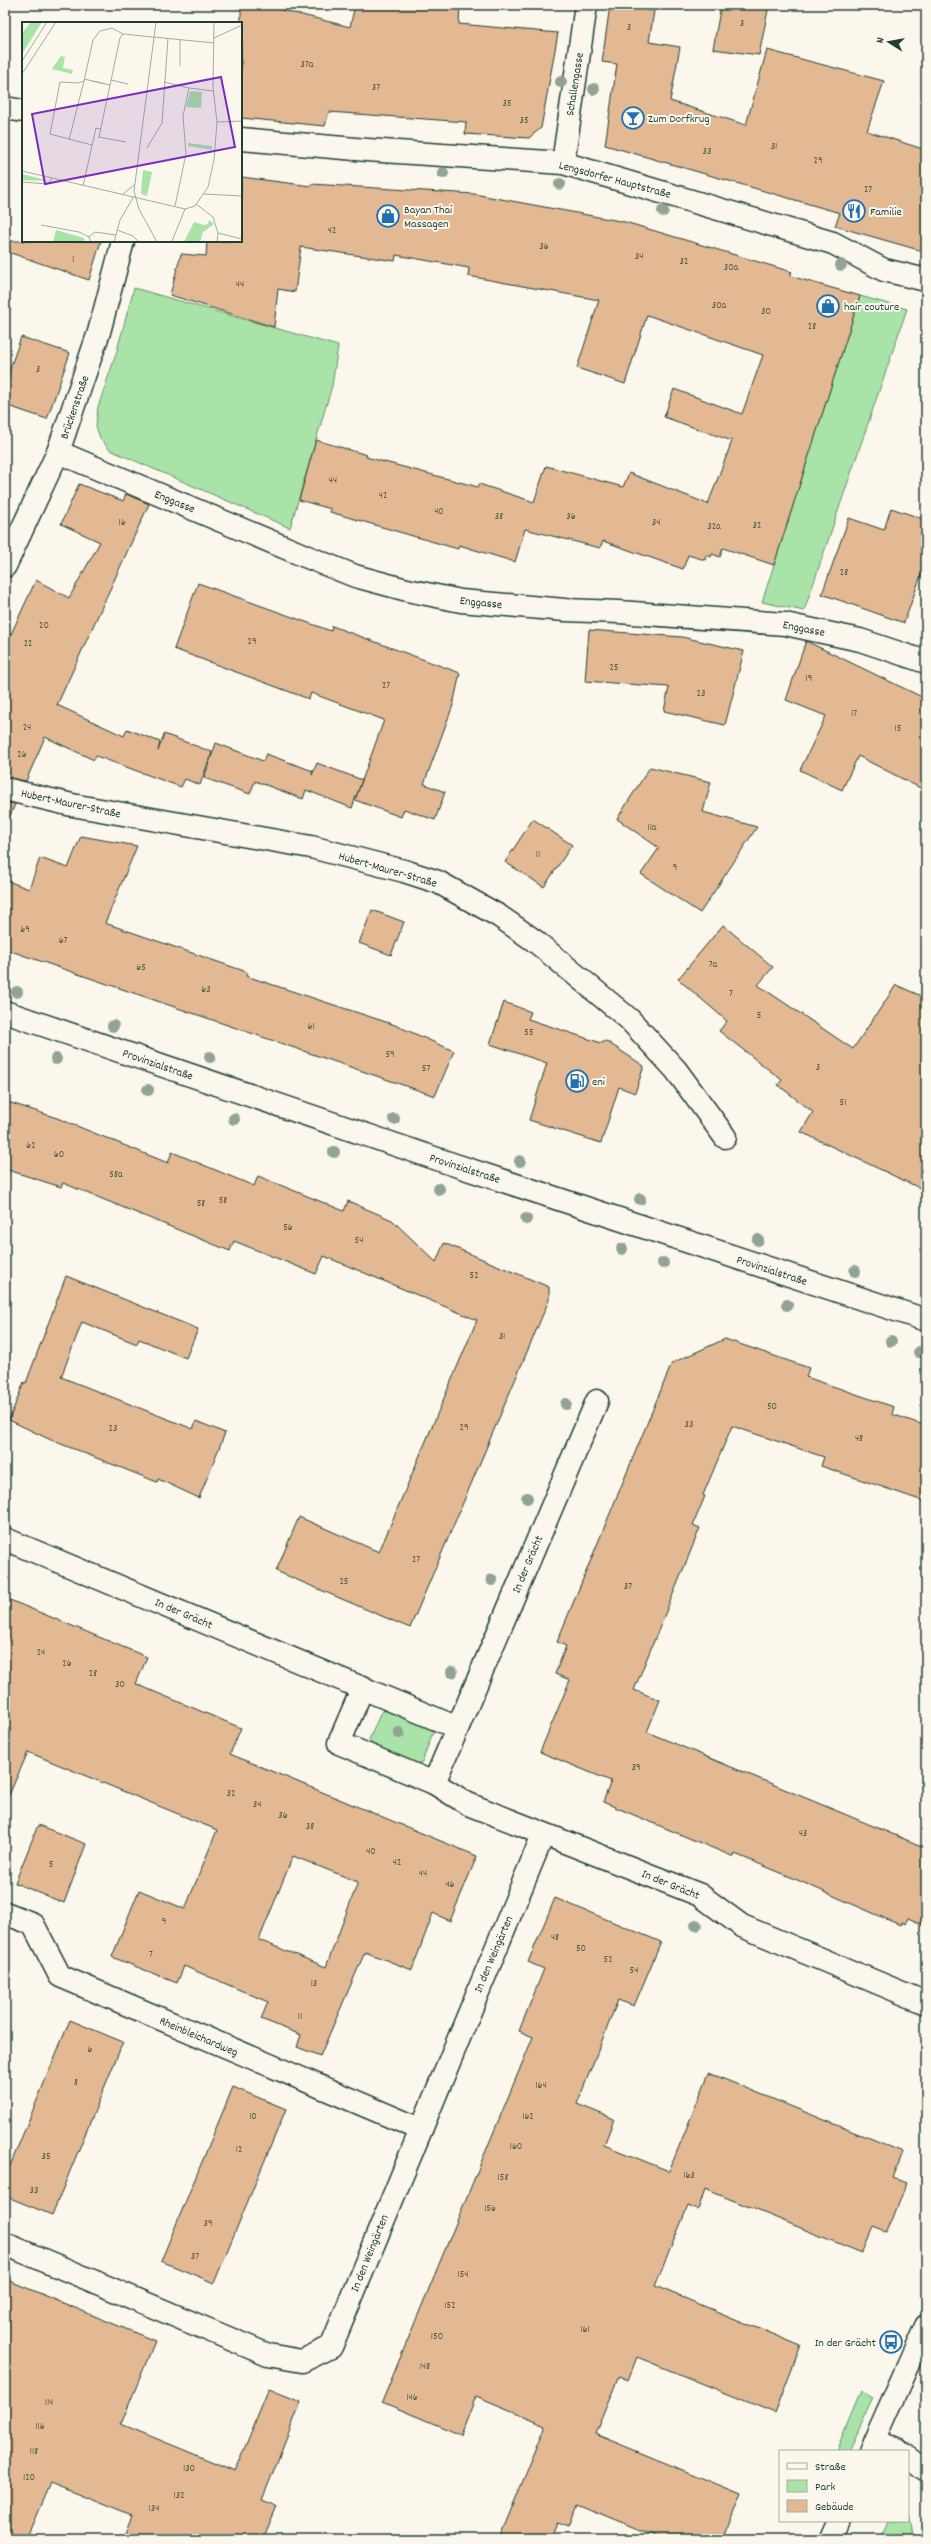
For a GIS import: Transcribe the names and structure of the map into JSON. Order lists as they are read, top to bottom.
{
  "streets": {
    "street": [
      "Schallengasse",
      "Lengsdorfer Hauptstraße",
      "Brückenstraße",
      "Enggasse",
      "Hubert-Maurer-Straße",
      "Provinzialstraße",
      "In der Grächt",
      "In den Weingärten",
      "Rheinbleichardweg"
    ]
  },
  "crossings": [
    ["Schallengasse", "Lengsdorfer Hauptstraße"],
    ["Brückenstraße", "Enggasse"],
    ["In der Grächt", "In den Weingärten"],
    ["In den Weingärten", "Rheinbleichardweg"]
  ],
  "places": {
    "bar": ["Zum Dorfkrug"],
    "restaurant": ["Familie"],
    "shop": ["Bayan Thai Massagen", "hair couture"],
    "fuel station": ["eni"],
    "bus stop": ["In der Grächt"]
  },
  "house_numbers": [
    "3",
    "3",
    "37a",
    "37",
    "35",
    "35",
    "31",
    "33",
    "29",
    "27",
    "42",
    "36",
    "34",
    "1",
    "32",
    "30a",
    "44",
    "30a",
    "30",
    "28",
    "3",
    "44",
    "42",
    "40",
    "38",
    "36",
    "16",
    "34",
    "32",
    "32a",
    "28",
    "20",
    "29",
    "22",
    "25",
    "19",
    "27",
    "23",
    "17",
    "24",
    "15",
    "26",
    "11a",
    "11",
    "9",
    "69",
    "67",
    "7a",
    "65",
    "63",
    "7",
    "5",
    "61",
    "55",
    "59",
    "3",
    "57",
    "51",
    "62",
    "60",
    "58a",
    "58",
    "58",
    "56",
    "54",
    "52",
    "31",
    "50",
    "33",
    "29",
    "23",
    "48",
    "27",
    "25",
    "37",
    "24",
    "26",
    "28",
    "30",
    "39",
    "32",
    "34",
    "36",
    "38",
    "43",
    "40",
    "42",
    "5",
    "44",
    "46",
    "9",
    "48",
    "50",
    "7",
    "52",
    "54",
    "13",
    "11",
    "6",
    "8",
    "164",
    "10",
    "162",
    "160",
    "12",
    "35",
    "163",
    "158",
    "33",
    "156",
    "39",
    "37",
    "154",
    "152",
    "161",
    "150",
    "148",
    "146",
    "114",
    "116",
    "118",
    "130",
    "120",
    "132",
    "134"
  ],
  "legend": ["Straße", "Park", "Gebäude"],
  "north": "left"
}
